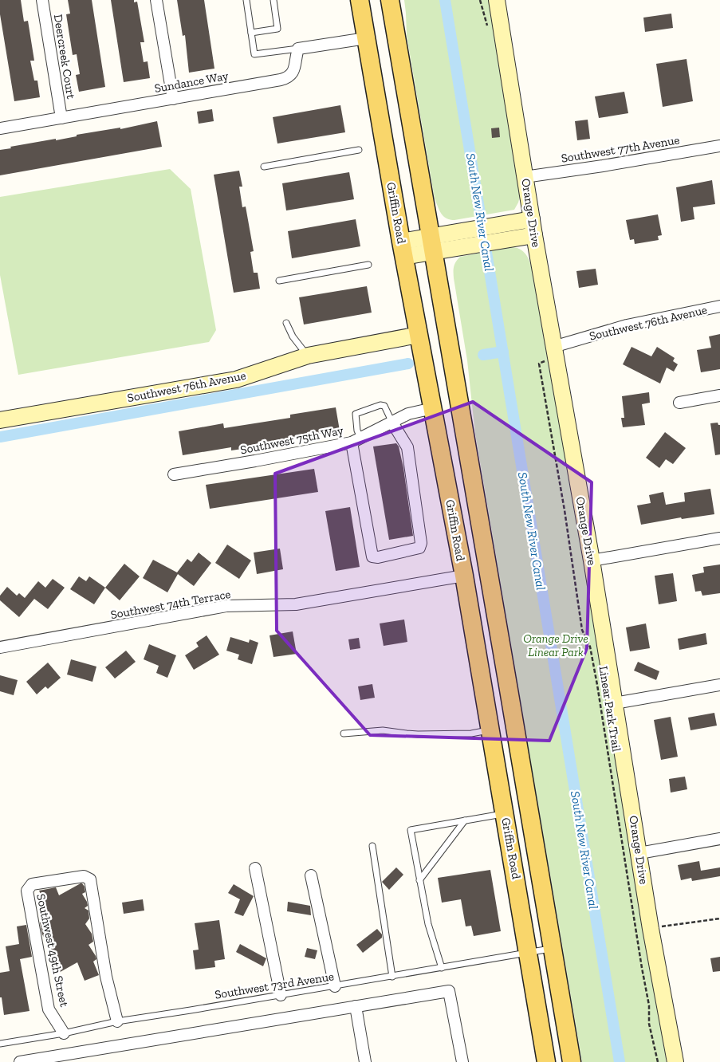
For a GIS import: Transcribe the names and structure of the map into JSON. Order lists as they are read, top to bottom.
{
  "streets": {
    "main road": ["Griffin Road"],
    "street": [
      "Deercreek Court",
      "Sundance Way",
      "Southwest 77th Avenue",
      "Orange Drive",
      "Southwest 76th Avenue",
      "Southwest 75th Way",
      "Southwest 74th Terrace",
      "Southwest 49th Street"
    ],
    "lane": ["Southwest 73rd Avenue"],
    "path": ["Linear Park Trail"]
  },
  "crossings": [
    ["Deercreek Court", "Sundance Way"],
    ["Southwest 77th Avenue", "Orange Drive"],
    ["Griffin Road", "Southwest 76th Avenue"],
    ["Griffin Road", "Southwest 75th Way"],
    ["Griffin Road", "Southwest 74th Terrace"],
    ["Griffin Road", "Southwest 73rd Avenue"],
    ["Orange Drive", "Southwest 76th Avenue"],
    ["Southwest 49th Street", "Southwest 73rd Avenue"]
  ],
  "water": ["South New River Canal"],
  "parks": ["Orange Drive Linear Park"]
}
